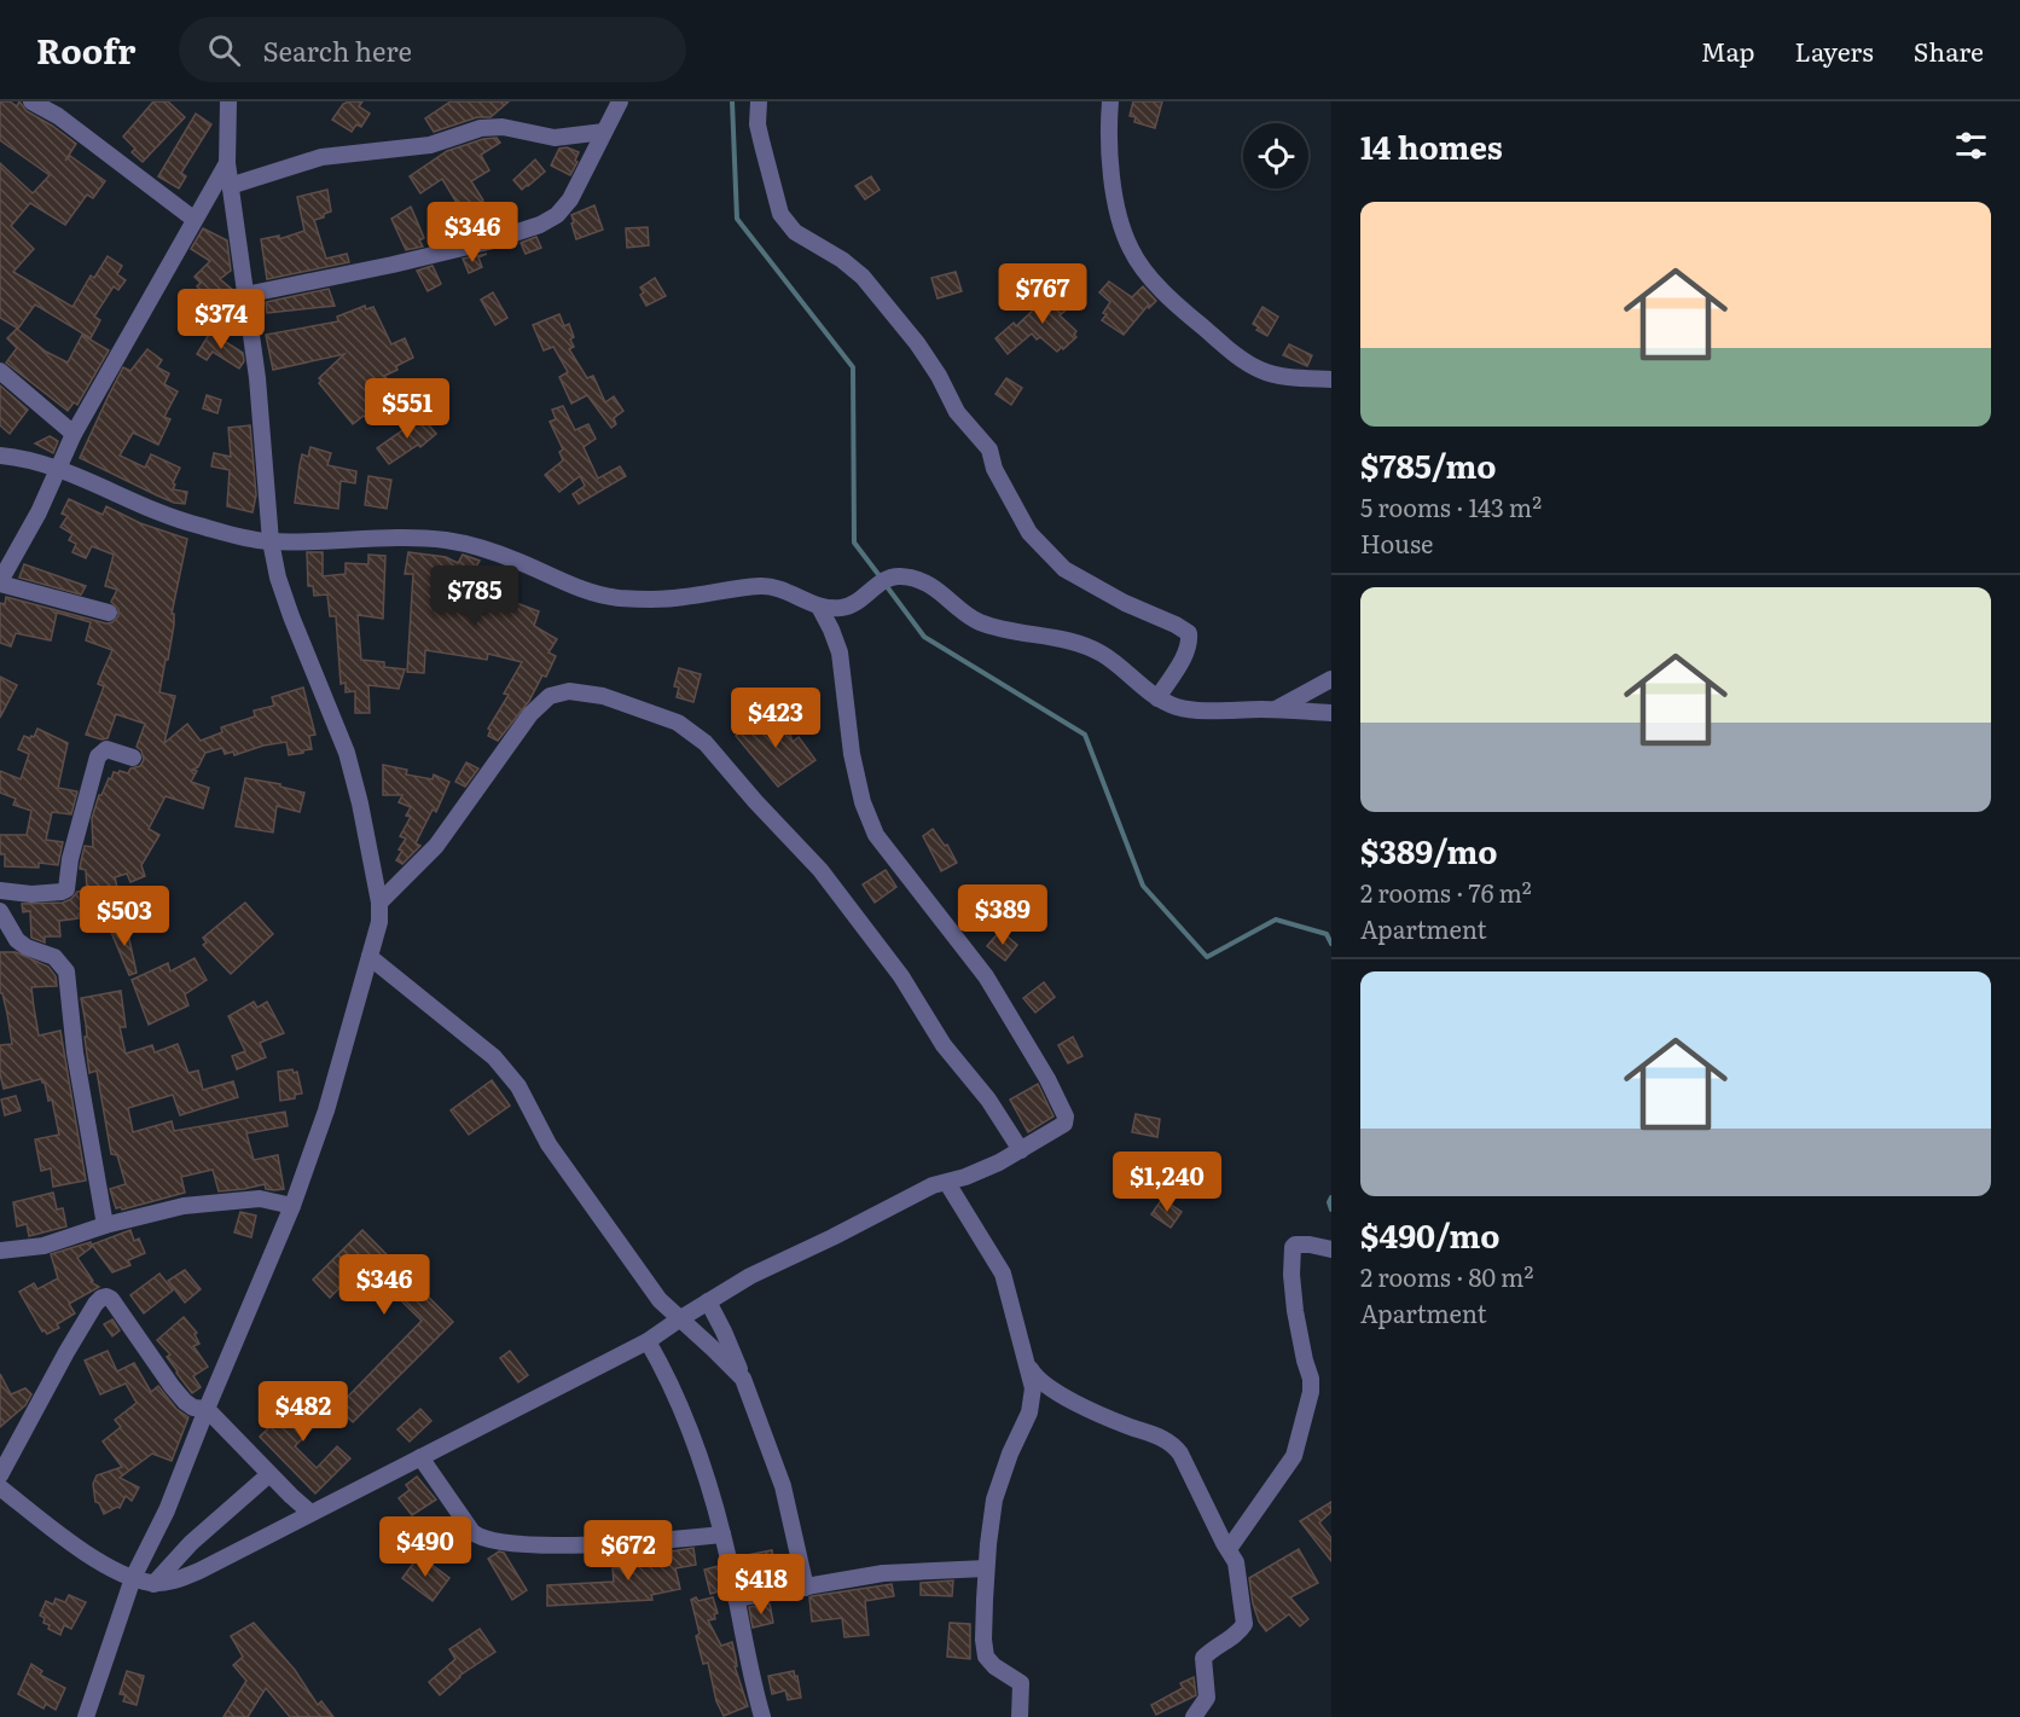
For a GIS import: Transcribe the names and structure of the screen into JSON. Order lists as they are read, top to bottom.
{
  "page": {
    "header": "Roofr",
    "search": "Search here",
    "nav": ["Map", "Layers", "Share"],
    "heading": "14 homes",
    "list": [
      {
        "name": "$785/mo",
        "note": "5 rooms · 143 m² · House"
      },
      {
        "name": "$389/mo",
        "note": "2 rooms · 76 m² · Apartment"
      },
      {
        "name": "$490/mo",
        "note": "2 rooms · 80 m² · Apartment"
      }
    ],
    "price": [
      "$346",
      "$767",
      "$374",
      "$551",
      "$785",
      "$423",
      "$389",
      "$503",
      "$1,240",
      "$346",
      "$482",
      "$490",
      "$672",
      "$418"
    ]
  }
}
